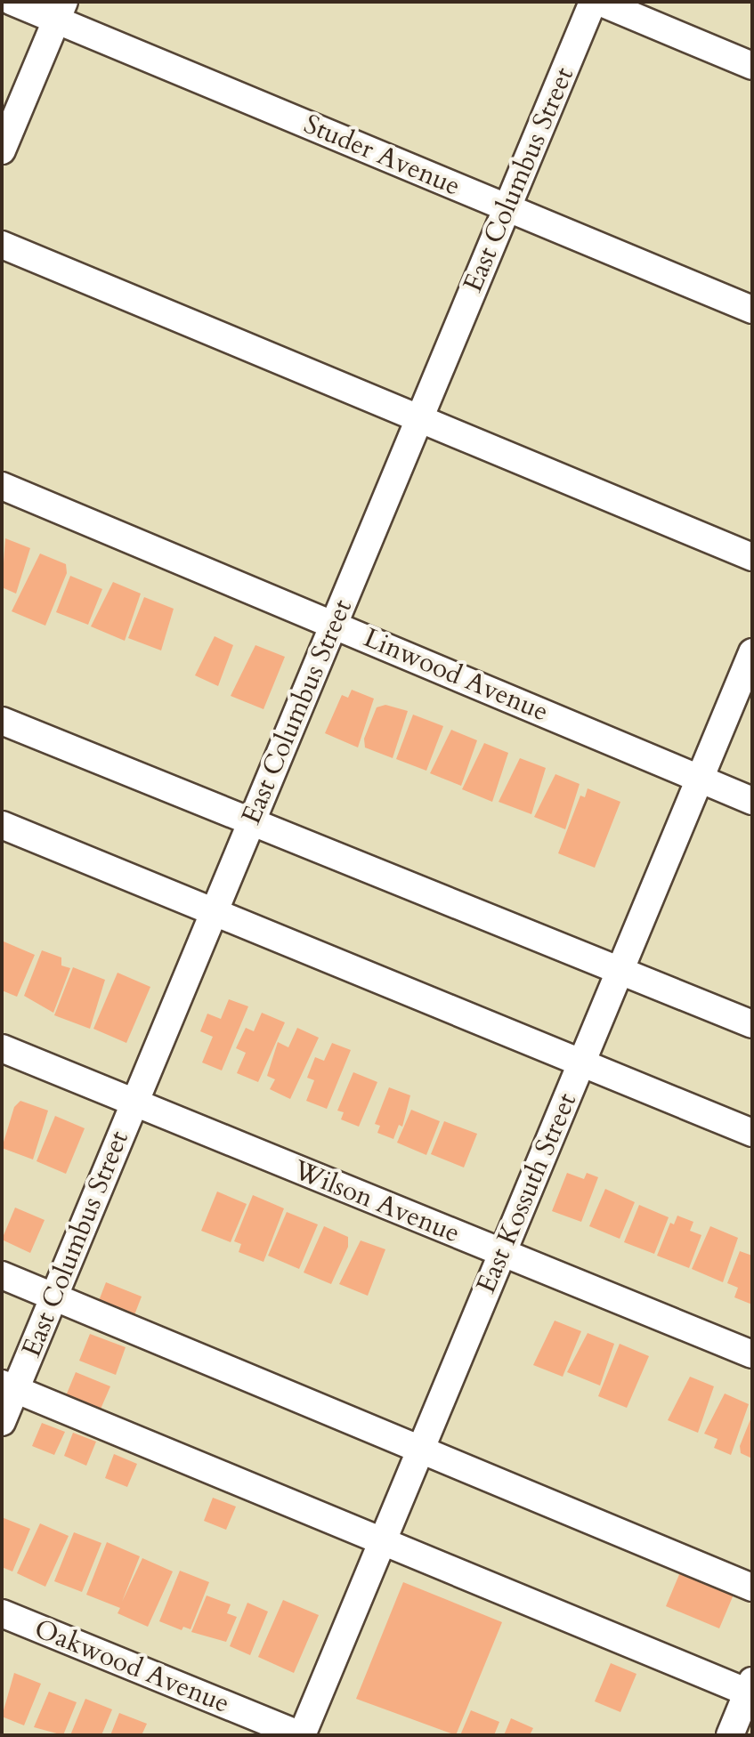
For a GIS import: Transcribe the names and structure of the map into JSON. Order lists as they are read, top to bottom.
{
  "streets": {
    "street": [
      "Studer Avenue",
      "East Columbus Street",
      "Linwood Avenue",
      "East Kossuth Street",
      "Wilson Avenue",
      "Oakwood Avenue"
    ]
  },
  "crossings": [
    ["Studer Avenue", "East Columbus Street"],
    ["East Columbus Street", "Linwood Avenue"],
    ["East Columbus Street", "Wilson Avenue"],
    ["Linwood Avenue", "East Kossuth Street"],
    ["East Kossuth Street", "Wilson Avenue"],
    ["East Kossuth Street", "Oakwood Avenue"]
  ]
}
